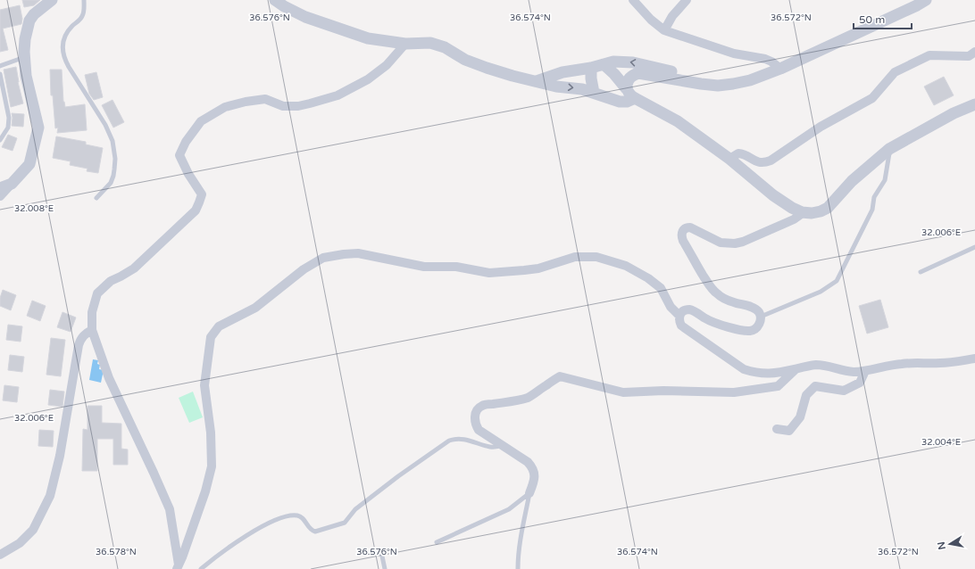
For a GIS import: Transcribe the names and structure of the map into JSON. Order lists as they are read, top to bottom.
{
  "scale_bar": "50 m",
  "north": "left",
  "coordinates": [
    "36.576°N",
    "36.574°N",
    "36.572°N",
    "32.008°E",
    "32.006°E",
    "32.004°E",
    "36.578°N"
  ]
}
